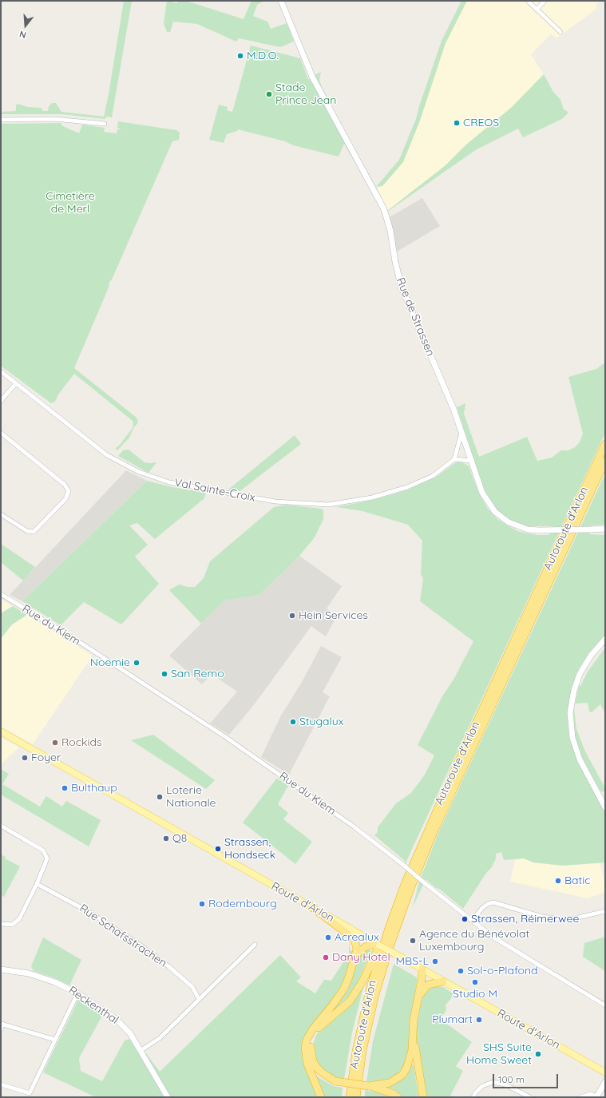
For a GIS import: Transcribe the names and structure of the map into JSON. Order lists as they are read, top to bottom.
{
  "streets": {
    "highway": ["Autoroute d'Arlon"],
    "main road": ["Rue de Strassen", "Route d'Arlon", "Reckenthal"],
    "street": ["Val Sainte-Croix", "Rue du Kiem", "Rue Schafsstrachen"]
  },
  "parks": ["Cimetière de Merl"],
  "places": [
    "M.D.O.",
    "Stade Prince Jean",
    "CREOS",
    "Hein Services",
    "Noemie",
    "San Remo",
    "Stugalux",
    "Rockids",
    "Foyer",
    "Bulthaup",
    "Loterie Nationale",
    "Q8",
    "Strassen, Hondseck",
    "Batic",
    "Rodembourg",
    "Strassen, Réimerwee",
    "Acrealux",
    "Agence du Bénévolat Luxembourg",
    "Dany Hotel",
    "MBS-L",
    "Sol-o-Plafond",
    "Studio M",
    "Plumart",
    "SHS Suite Home Sweet"
  ],
  "scale_bar": "100 m",
  "north": "bottom"
}
